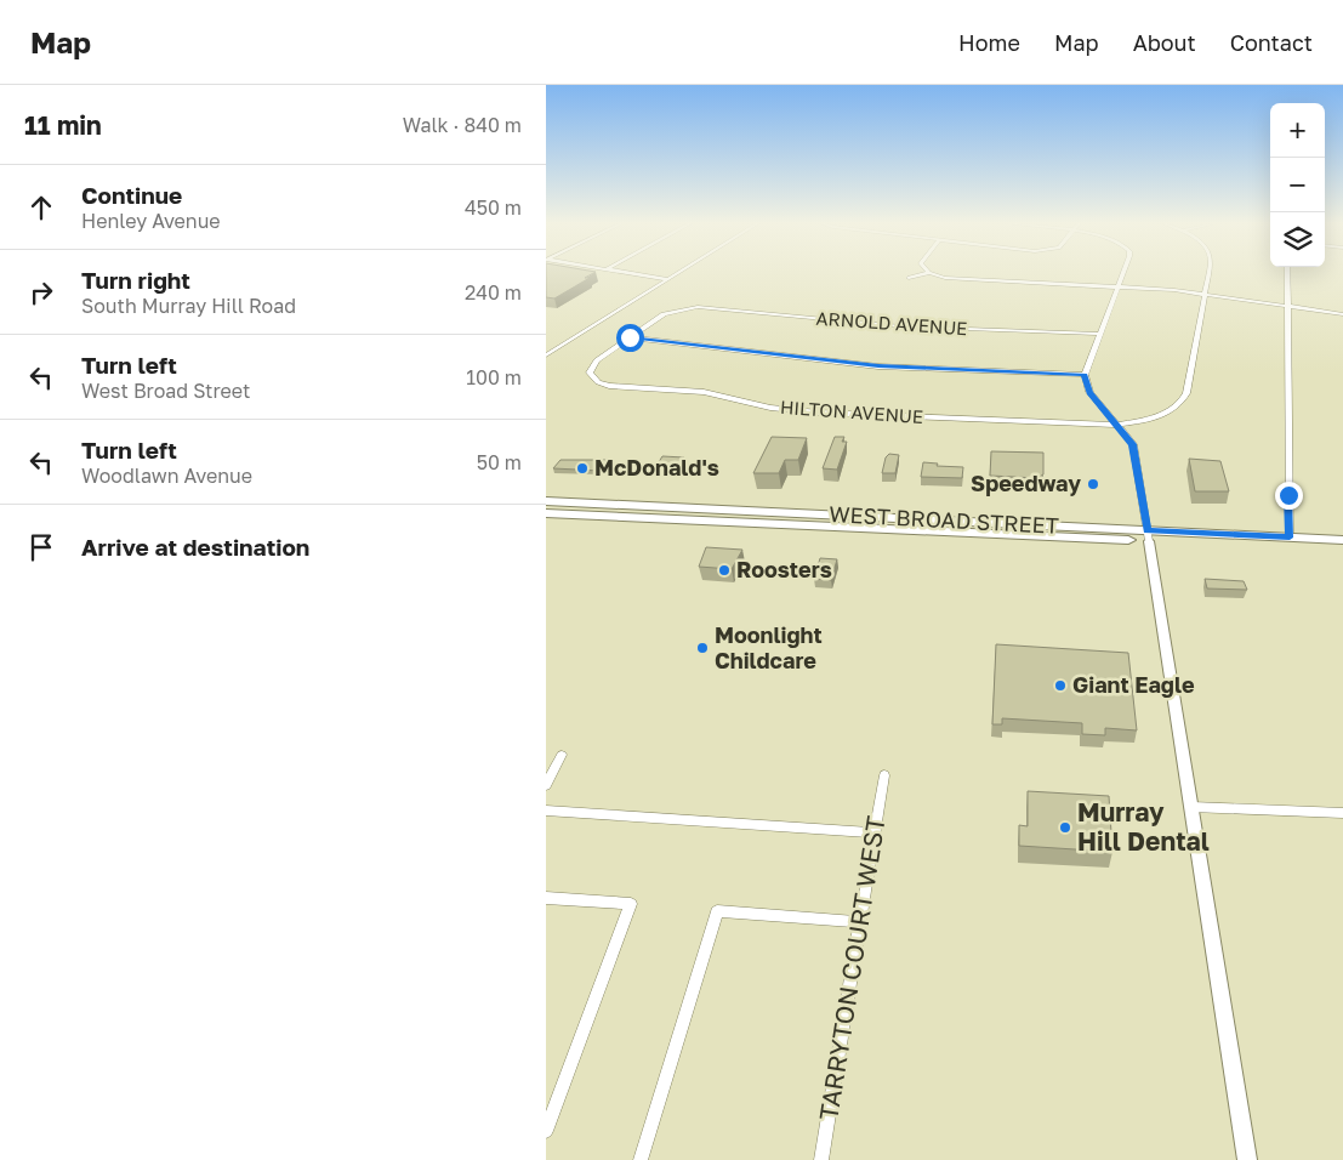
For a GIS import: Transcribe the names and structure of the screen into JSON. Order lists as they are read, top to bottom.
{
  "streets": {
    "main road": ["WEST BROAD STREET"],
    "street": ["ARNOLD AVENUE", "HILTON AVENUE", "TARRYTON COURT WEST"]
  },
  "crossings": [
    ["ARNOLD AVENUE", "HILTON AVENUE"]
  ],
  "places": [
    "McDonald's",
    "Speedway",
    "Roosters",
    "Moonlight Childcare",
    "Giant Eagle",
    "Murray Hill Dental"
  ],
  "page": {
    "header": "Map",
    "nav": [
      "Home",
      "Map",
      "About",
      "Contact"
    ],
    "heading": ["11 min", "Walk · 840 m"],
    "map_buttons": ["+", "−"],
    "list": [
      ["Continue", "Henley Avenue", "450 m"],
      ["Turn right", "South Murray Hill Road", "240 m"],
      ["Turn left", "West Broad Street", "100 m"],
      ["Turn left", "Woodlawn Avenue", "50 m"],
      "Arrive at destination"
    ]
  }
}
